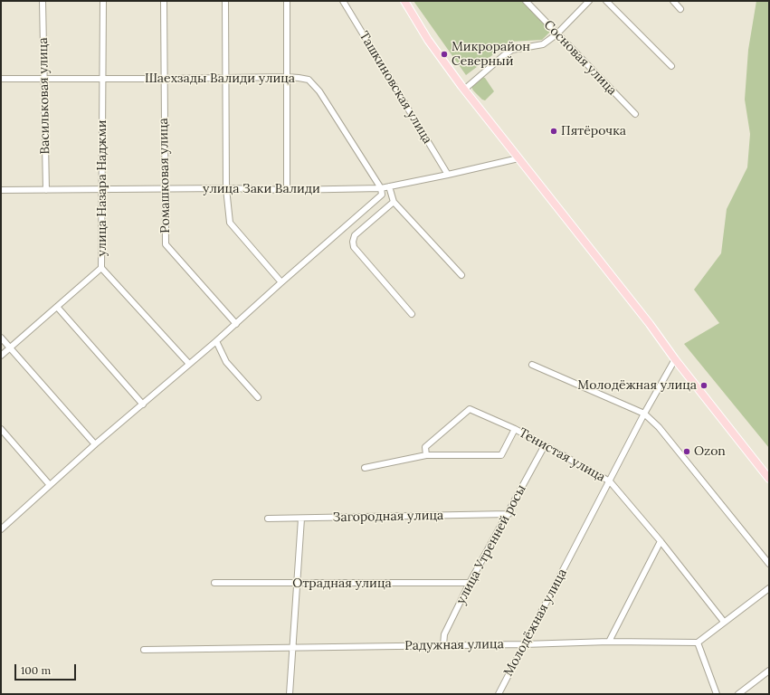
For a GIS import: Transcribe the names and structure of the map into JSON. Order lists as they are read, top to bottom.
{
  "streets": {
    "street": [
      "Сосновая улица",
      "Шаехзады Валиди улица",
      "Ташкиновская улица",
      "Васильковая улица",
      "Ромашковая улица",
      "улица Назара Наджми",
      "улица Заки Валиди",
      "Тенистая улица",
      "Загородная улица",
      "улица Утренней росы",
      "Отрадная улица",
      "Молодёжная улица",
      "Радужная улица"
    ]
  },
  "crossings": [
    ["Шаехзады Валиди улица", "Васильковая улица"],
    ["Шаехзады Валиди улица", "Ромашковая улица"],
    ["Шаехзады Валиди улица", "улица Назара Наджми"],
    ["Шаехзады Валиди улица", "улица Заки Валиди"],
    ["Ташкиновская улица", "улица Заки Валиди"],
    ["Васильковая улица", "улица Заки Валиди"],
    ["Ромашковая улица", "улица Заки Валиди"],
    ["улица Назара Наджми", "улица Заки Валиди"],
    ["Тенистая улица", "улица Утренней росы"],
    ["Тенистая улица", "Молодёжная улица"],
    ["Загородная улица", "улица Утренней росы"],
    ["улица Утренней росы", "Отрадная улица"],
    ["улица Утренней росы", "Радужная улица"],
    ["Молодёжная улица", "Радужная улица"]
  ],
  "places": [
    "Микрорайон Северный",
    "Пятёрочка",
    "Молодёжная улица",
    "Ozon"
  ],
  "scale_bar": "100 m"
}
